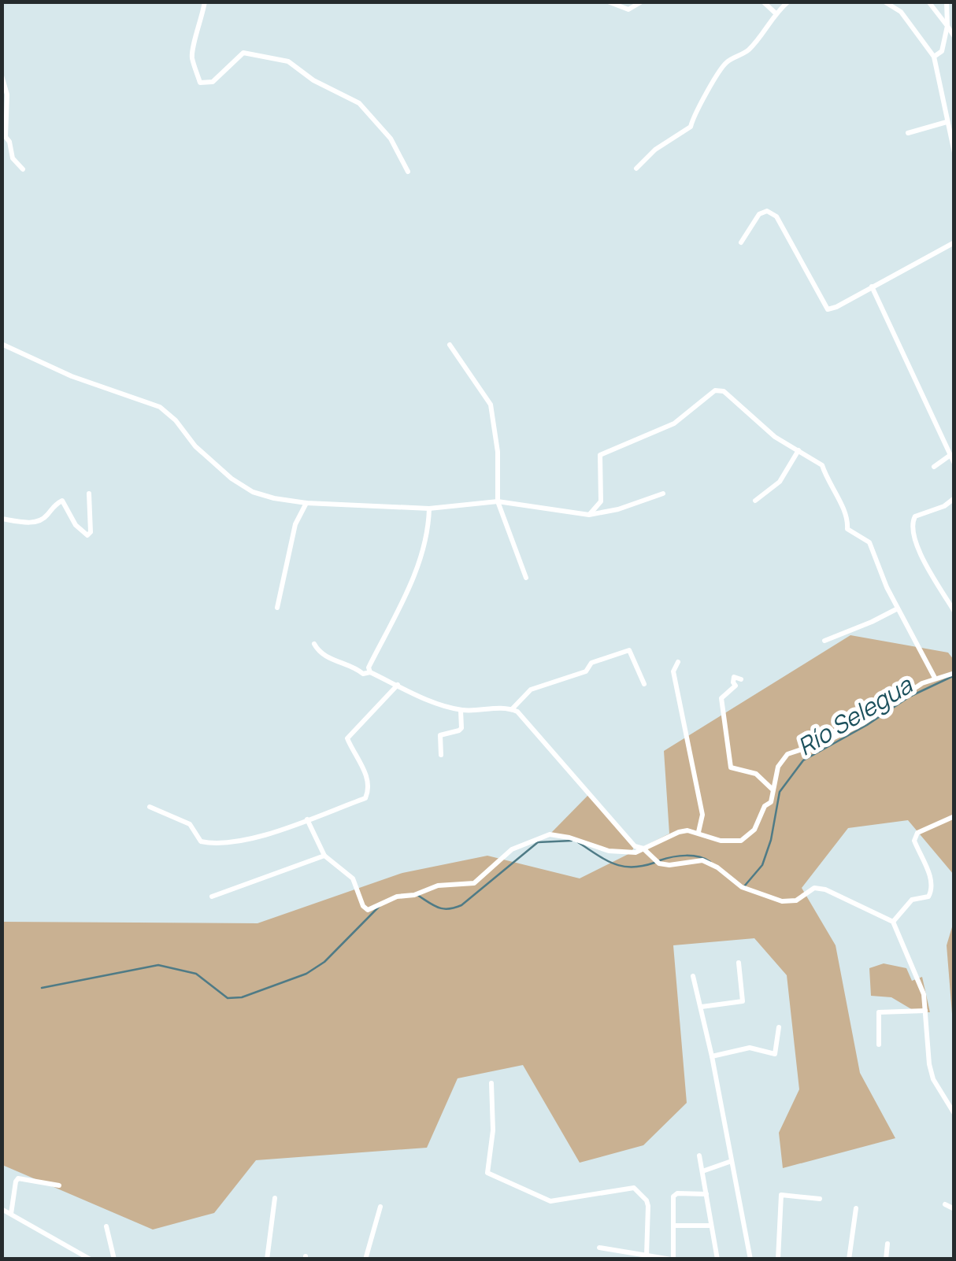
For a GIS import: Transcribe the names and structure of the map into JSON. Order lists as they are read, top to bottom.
{
  "water": ["Río Selegua"]
}
